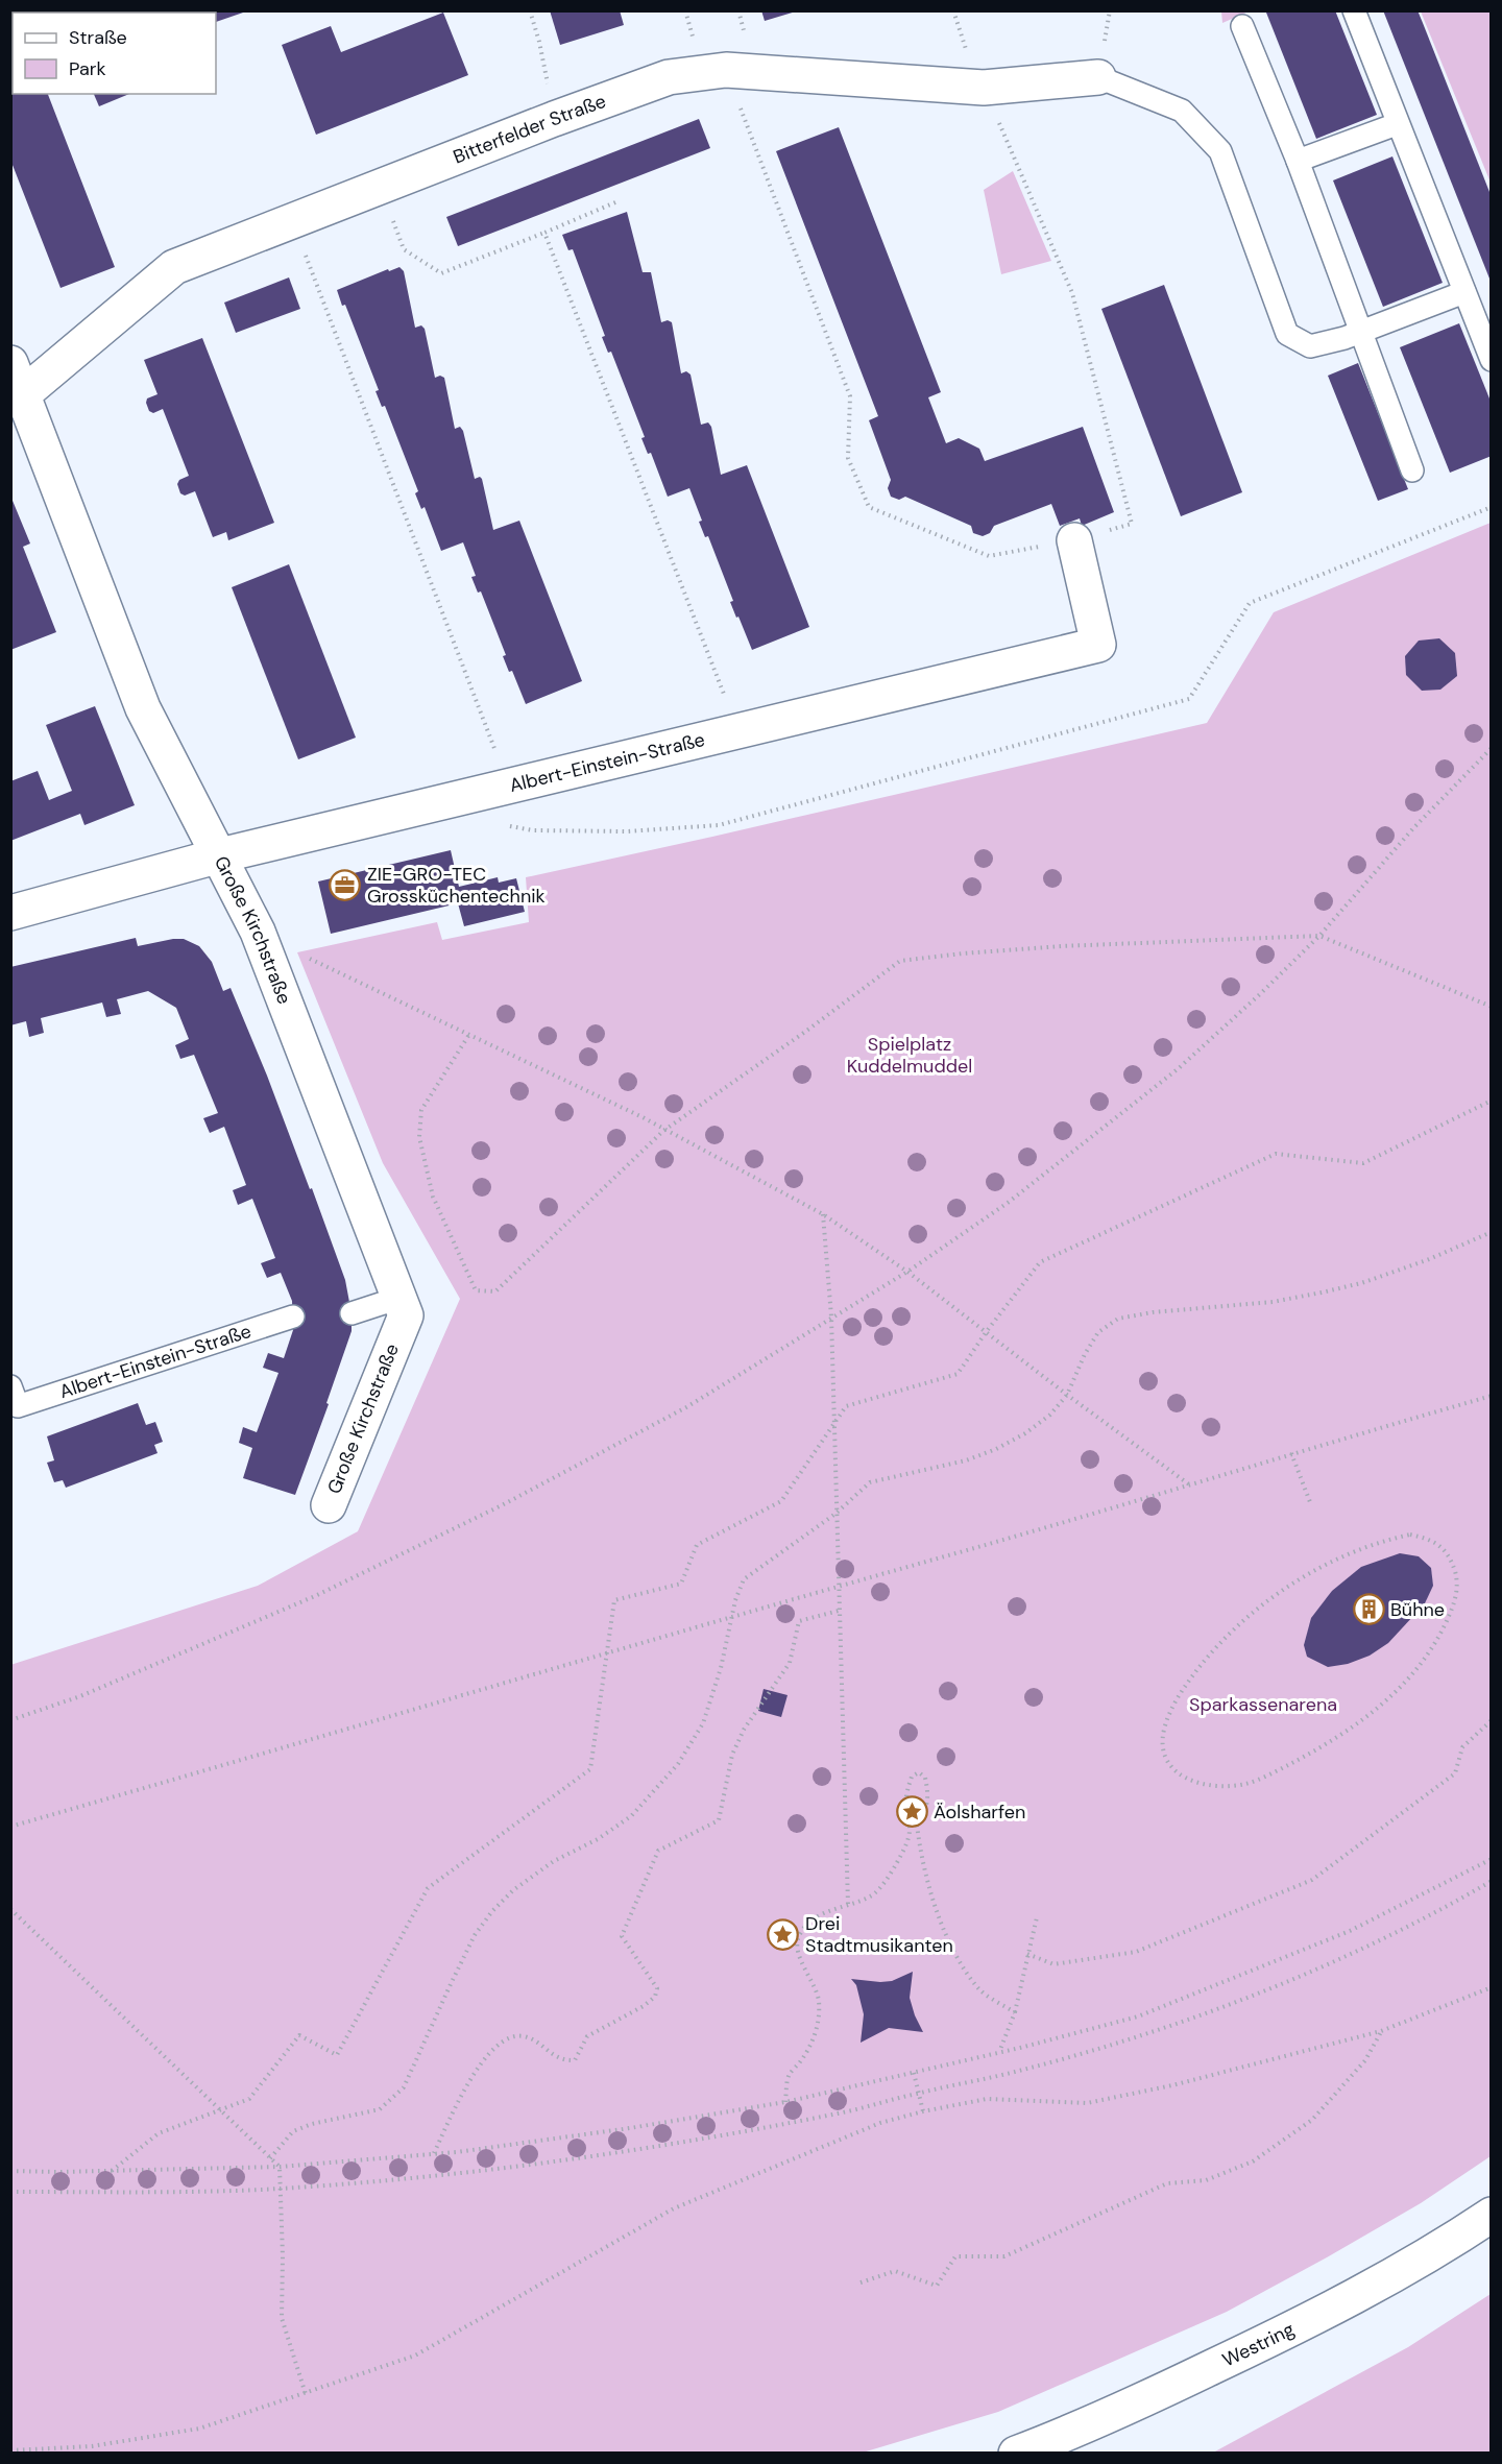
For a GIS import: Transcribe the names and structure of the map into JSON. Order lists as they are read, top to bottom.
{
  "streets": {
    "street": [
      "Bitterfelder Straße",
      "Albert-Einstein-Straße",
      "Große Kirchstraße",
      "Westring"
    ]
  },
  "crossings": [
    ["Bitterfelder Straße", "Große Kirchstraße"],
    ["Albert-Einstein-Straße", "Große Kirchstraße"]
  ],
  "parks": ["Spielplatz Kuddelmuddel", "Sparkassenarena"],
  "places": {
    "office": ["ZIE-GRO-TEC Grossküchentechnik"],
    "building": ["Bühne"],
    "place": ["Äolsharfen", "Drei Stadtmusikanten"]
  },
  "legend": ["Straße", "Park"]
}
